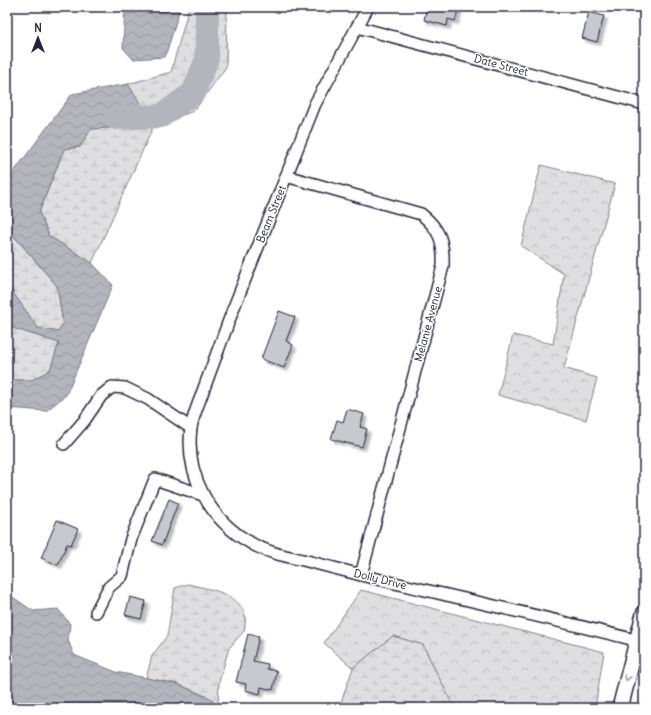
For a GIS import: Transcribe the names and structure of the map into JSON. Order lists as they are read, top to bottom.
{
  "streets": {
    "street": [
      "Date Street",
      "Beam Street",
      "Melanie Avenue",
      "Dolly Drive"
    ]
  },
  "crossings": [
    ["Date Street", "Beam Street"],
    ["Beam Street", "Melanie Avenue"],
    ["Beam Street", "Dolly Drive"],
    ["Melanie Avenue", "Dolly Drive"]
  ],
  "north": "top"
}
